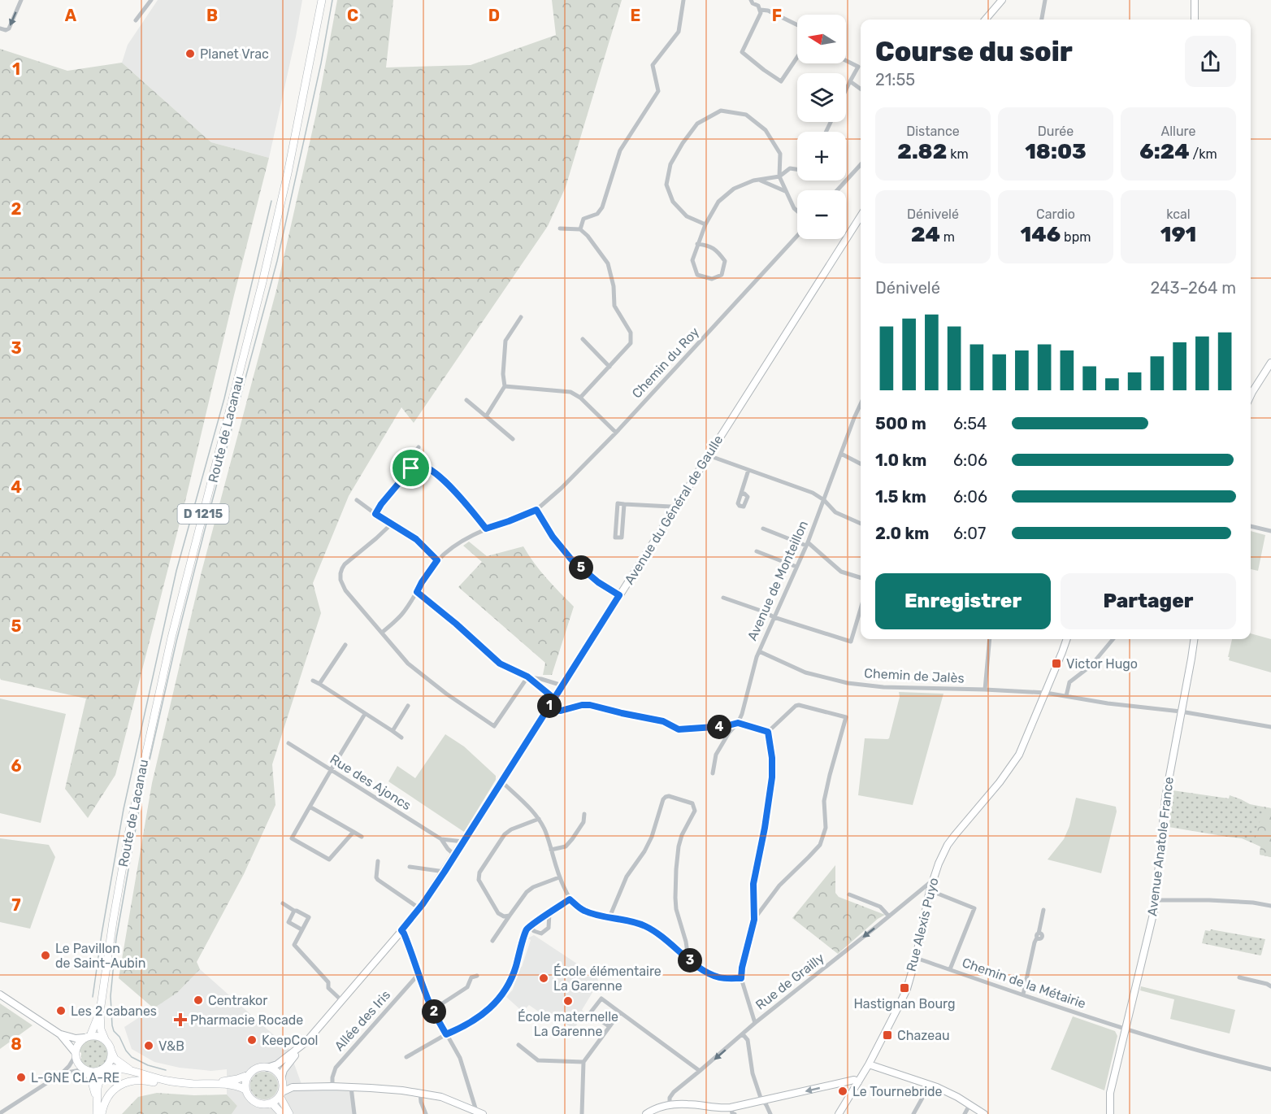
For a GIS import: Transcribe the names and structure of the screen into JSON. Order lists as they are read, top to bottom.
{
  "streets": {
    "main road": ["Route de Lacanau", "D 1215"],
    "street": [
      "Chemin du Roy",
      "Avenue du Général de Gaulle",
      "Avenue de Monteillon",
      "Chemin de Jalès",
      "Rue des Ajoncs",
      "Avenue Anatole France",
      "Rue Alexis Puyo",
      "Rue de Grailly",
      "Chemin de la Métairie",
      "Allée des Iris"
    ]
  },
  "crossings": [
    ["Route de Lacanau", "D 1215"],
    ["Avenue du Général de Gaulle", "Rue des Ajoncs"],
    ["Avenue de Monteillon", "Chemin de Jalès"],
    ["Chemin de Jalès", "Avenue Anatole France"],
    ["Chemin de Jalès", "Rue Alexis Puyo"],
    ["Avenue Anatole France", "Chemin de la Métairie"],
    ["Rue Alexis Puyo", "Rue de Grailly"],
    ["Rue Alexis Puyo", "Chemin de la Métairie"]
  ],
  "one_way": ["Rue de Grailly"],
  "places": {
    "other": [
      "Planet Vrac",
      "Le Pavillon de Saint-Aubin",
      "École élémentaire La Garenne",
      "Centrakor",
      "École maternelle La Garenne",
      "Les 2 cabanes",
      "KeepCool",
      "V&B",
      "L-GNE CLA-RE",
      "Le Tournebride"
    ],
    "transit": ["Victor Hugo", "Hastignan Bourg", "Chazeau"],
    "health": ["Pharmacie Rocade"]
  },
  "north": "left",
  "page": {
    "map_buttons": ["+", "−"],
    "heading": ["Course du soir", "21:55"],
    "stats": [
      ["Distance", "2.82 km"],
      ["Durée", "18:03"],
      ["Allure", "6:24 /km"],
      ["Dénivelé", "24 m"],
      ["Cardio", "146 bpm"],
      ["kcal", "191"]
    ],
    "chart": ["Dénivelé", "243–264 m"],
    "list": [
      {
        "name": "500 m",
        "note": "6:54"
      },
      {
        "name": "1.0 km",
        "note": "6:06"
      },
      {
        "name": "1.5 km",
        "note": "6:06"
      },
      {
        "name": "2.0 km",
        "note": "6:07"
      }
    ],
    "pins": [
      "5",
      "1",
      "4",
      "3",
      "2"
    ],
    "buttons": ["Enregistrer", "Partager"]
  },
  "grid": {
    "columns": [
      "A",
      "B",
      "C",
      "D",
      "E",
      "F"
    ],
    "rows": [
      "1",
      "2",
      "3",
      "4",
      "5",
      "6",
      "7",
      "8"
    ]
  }
}
